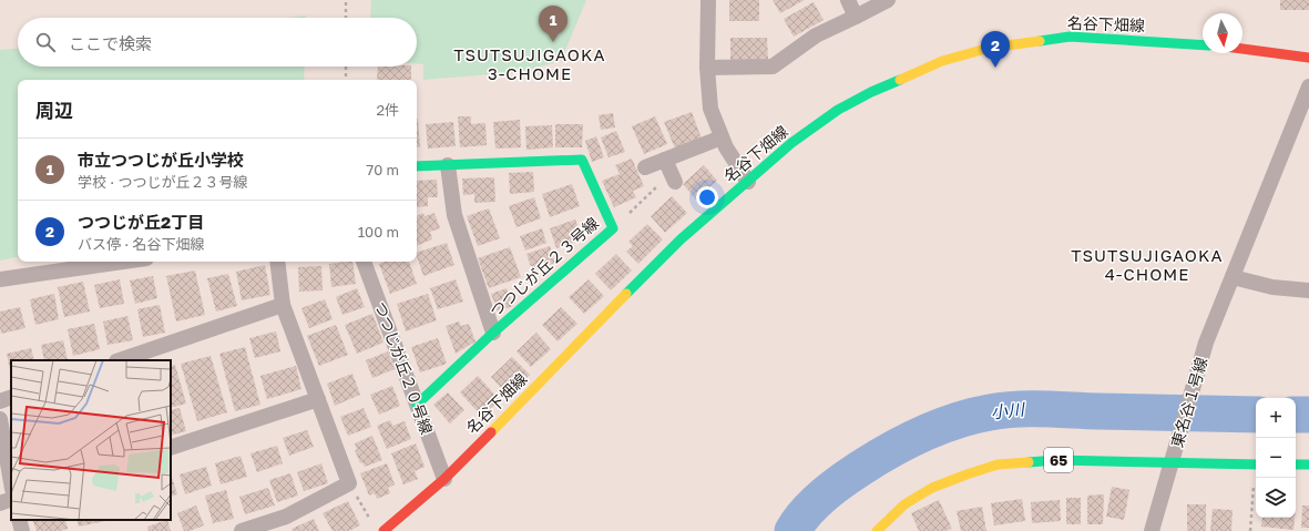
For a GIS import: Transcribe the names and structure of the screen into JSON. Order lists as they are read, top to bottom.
{
  "streets": {
    "street": [
      "名谷下畑線",
      "つつじが丘２３号線",
      "つつじが丘２０号線",
      "東名谷１号線",
      "65"
    ]
  },
  "crossings": [
    ["名谷下畑線", "つつじが丘２０号線"],
    ["つつじが丘２３号線", "つつじが丘２０号線"]
  ],
  "districts": ["TSUTSUJIGAOKA 3-CHOME", "TSUTSUJIGAOKA 4-CHOME"],
  "water": ["小川"],
  "north": "bottom",
  "page": {
    "pins": ["1", "2"],
    "search": "ここで検索",
    "heading": ["周辺", "2件"],
    "list": [
      {
        "mark": "1",
        "name": "市立つつじが丘小学校",
        "note": "学校 · つつじが丘２３号線",
        "value": "70 m"
      },
      {
        "mark": "2",
        "name": "つつじが丘2丁目",
        "note": "バス停 · 名谷下畑線",
        "value": "100 m"
      }
    ],
    "map_buttons": ["+", "−"]
  }
}
